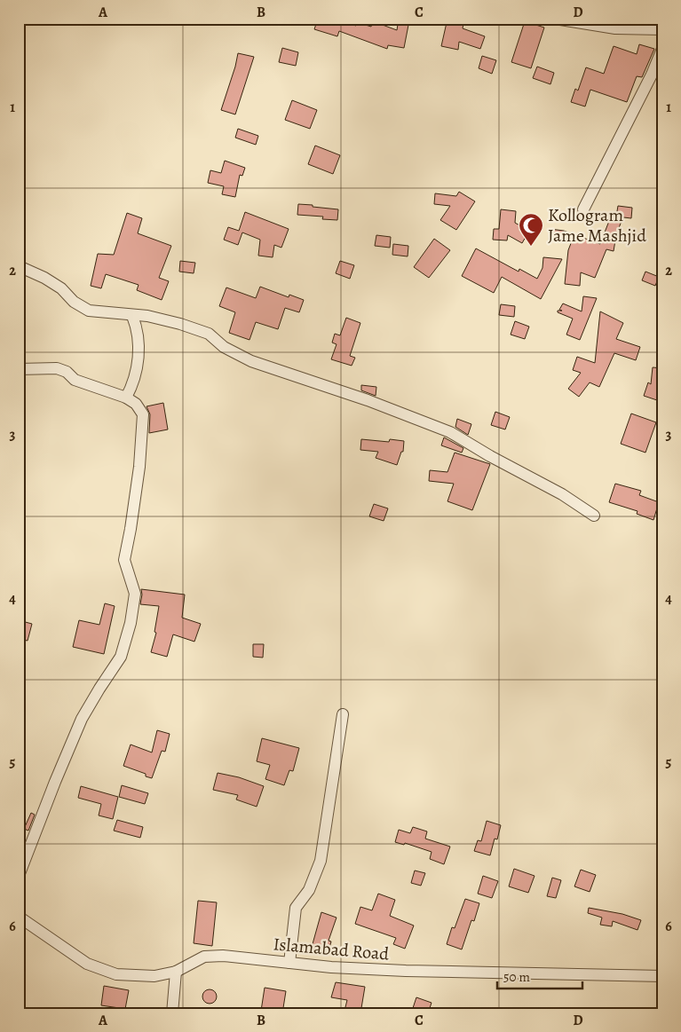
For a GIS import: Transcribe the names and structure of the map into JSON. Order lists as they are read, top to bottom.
{
  "streets": {
    "street": ["Islamabad Road"]
  },
  "places": {
    "mosque": ["Kollogram Jame Mashjid"]
  },
  "scale_bar": "50 m",
  "grid": {
    "columns": [
      "A",
      "B",
      "C",
      "D"
    ],
    "rows": [
      "1",
      "2",
      "3",
      "4",
      "5",
      "6"
    ]
  }
}
